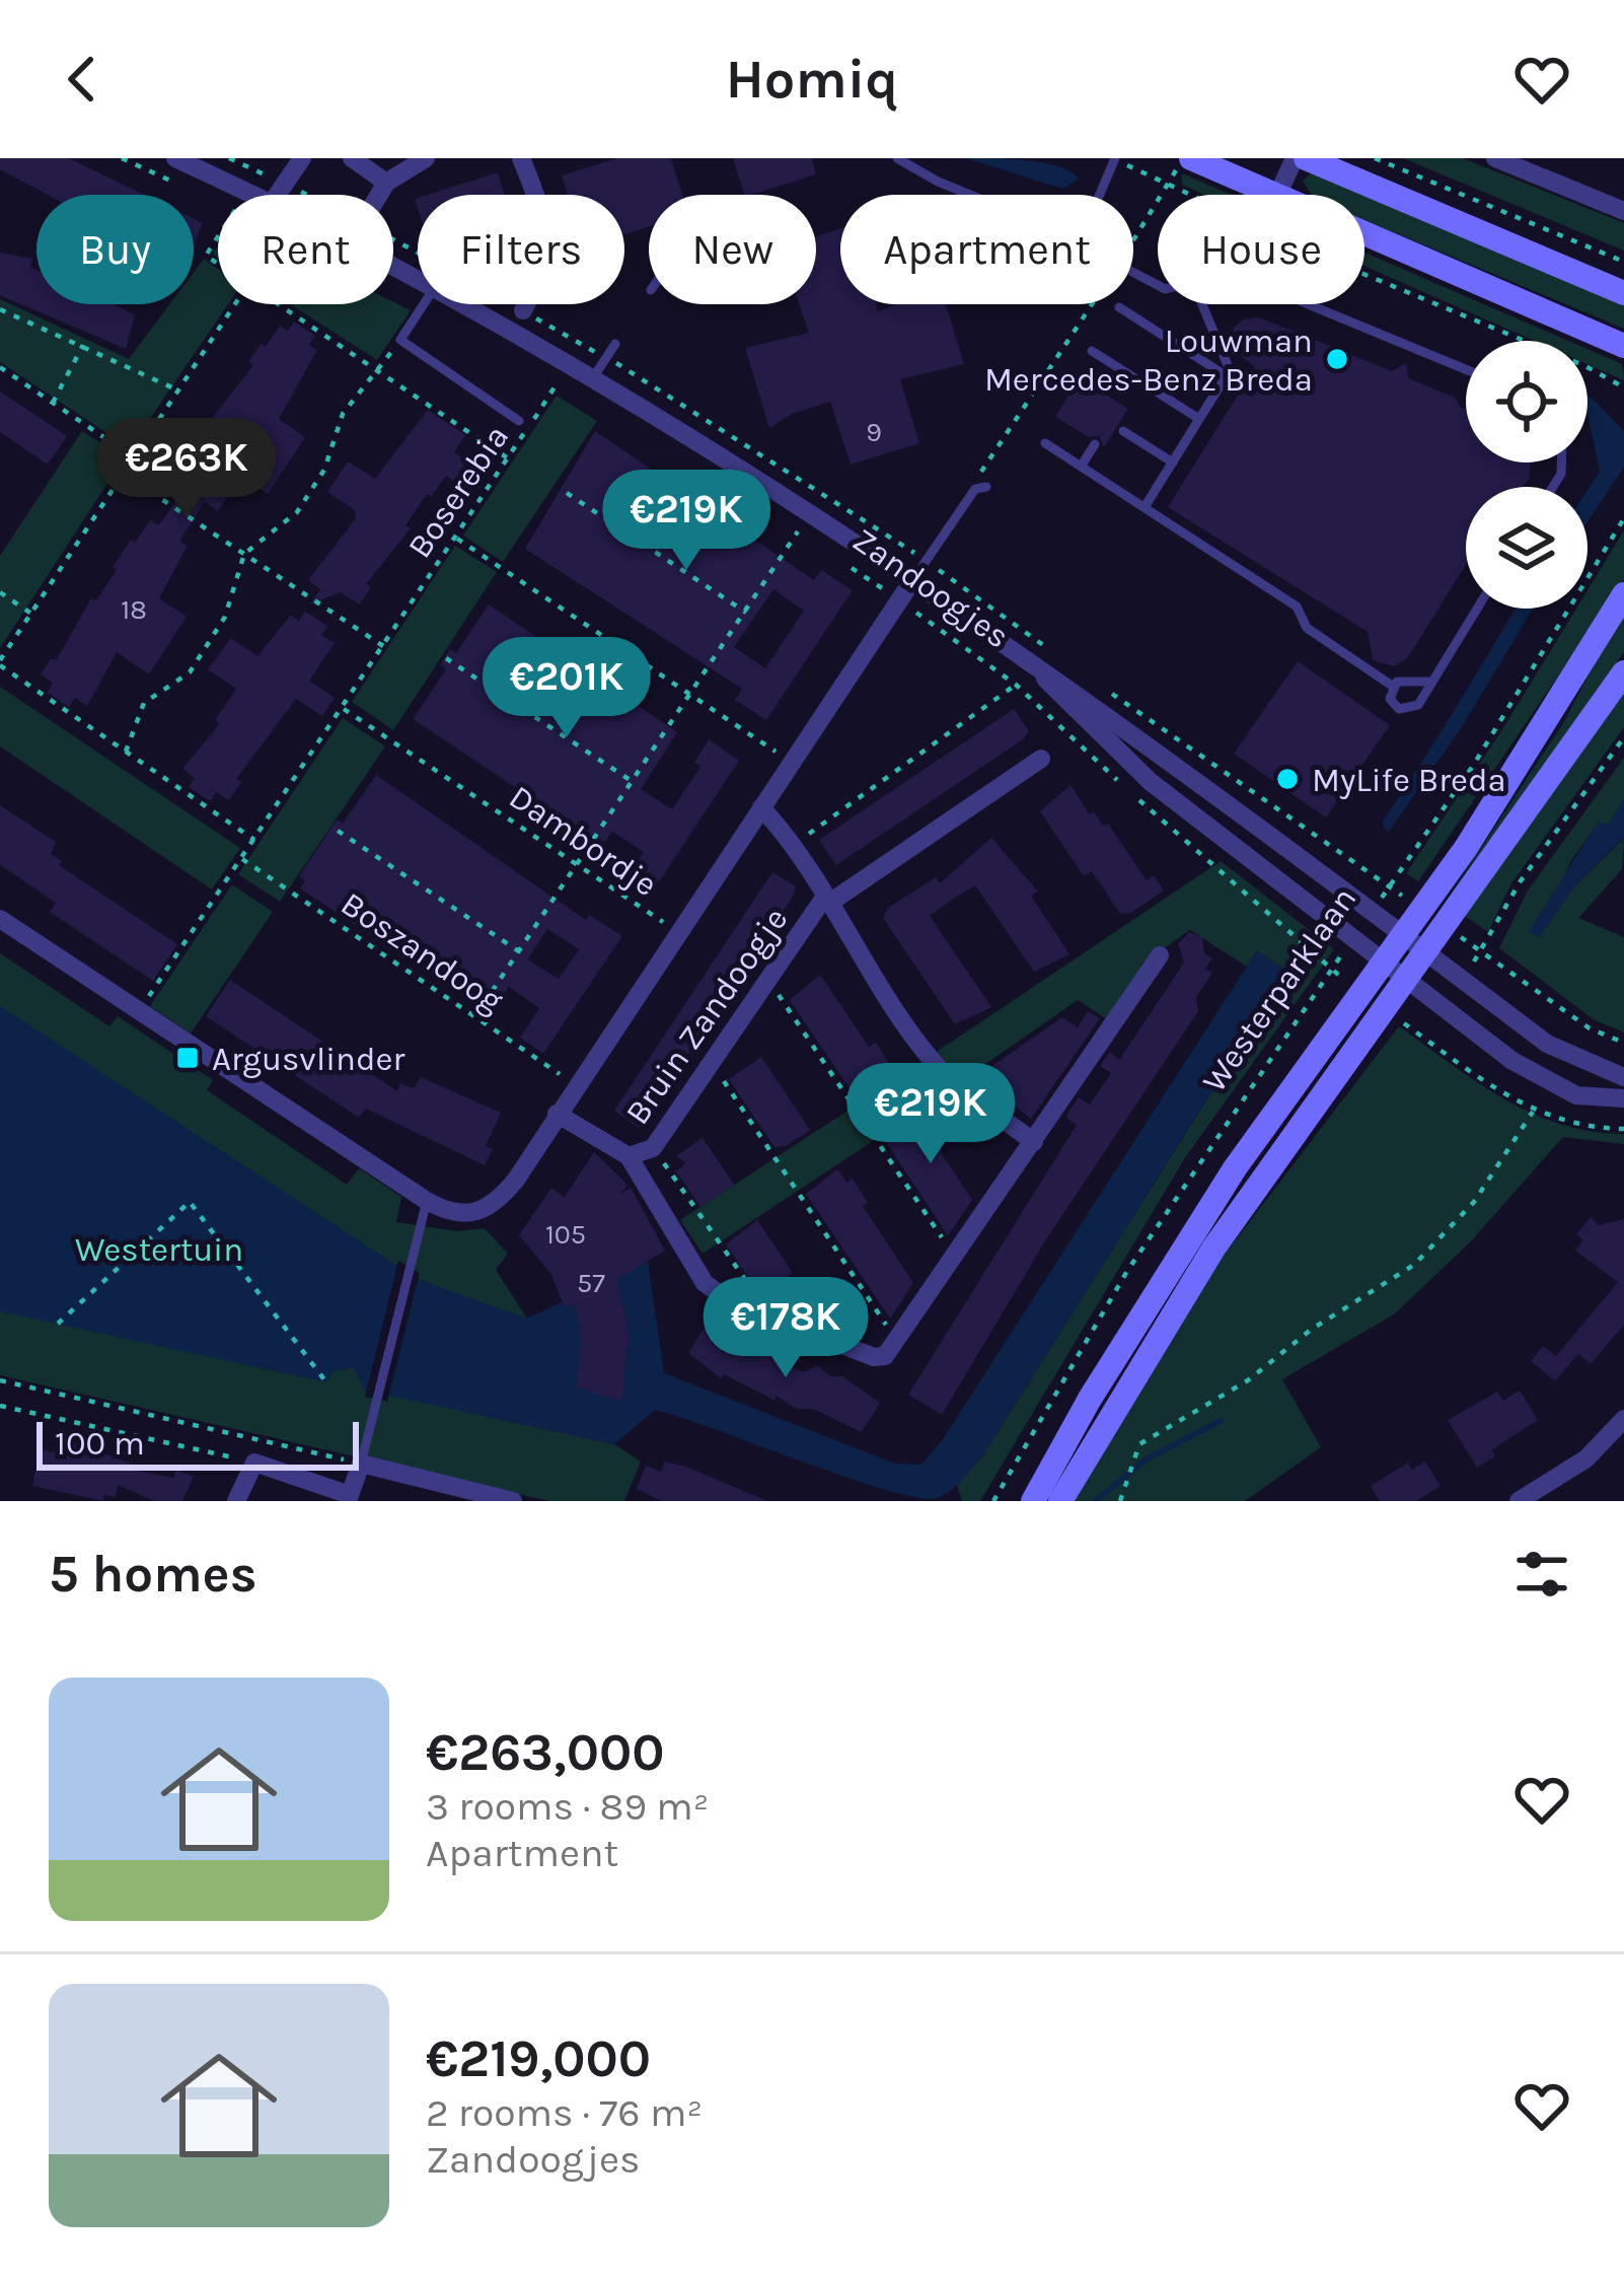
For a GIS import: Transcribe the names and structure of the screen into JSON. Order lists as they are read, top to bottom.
{
  "streets": {
    "main road": ["Westerparklaan"],
    "street": ["Zandoogjes", "Bruin Zandoogje"],
    "path": ["Boserebia", "Dambordje", "Boszandoog"]
  },
  "crossings": [
    ["Boserebia", "Dambordje"],
    ["Boserebia", "Boszandoog"],
    ["Zandoogjes", "Westerparklaan"]
  ],
  "parks": ["Westertuin"],
  "places": {
    "other": ["Louwman Mercedes-Benz Breda", "MyLife Breda"],
    "transit": ["Argusvlinder"]
  },
  "house_numbers": [
    "9",
    "18",
    "105",
    "57"
  ],
  "scale_bar": "100 m",
  "page": {
    "header": "Homiq",
    "chip": [
      "Buy",
      "Rent",
      "Filters",
      "New",
      "Apartment",
      "House"
    ],
    "price": [
      "€263K",
      "€219K",
      "€201K",
      "€219K",
      "€178K"
    ],
    "scale": "100 m",
    "heading": "5 homes",
    "list": [
      {
        "name": "€263,000",
        "note": "3 rooms · 89 m² · Apartment"
      },
      {
        "name": "€219,000",
        "note": "2 rooms · 76 m² · Zandoogjes"
      }
    ]
  }
}
